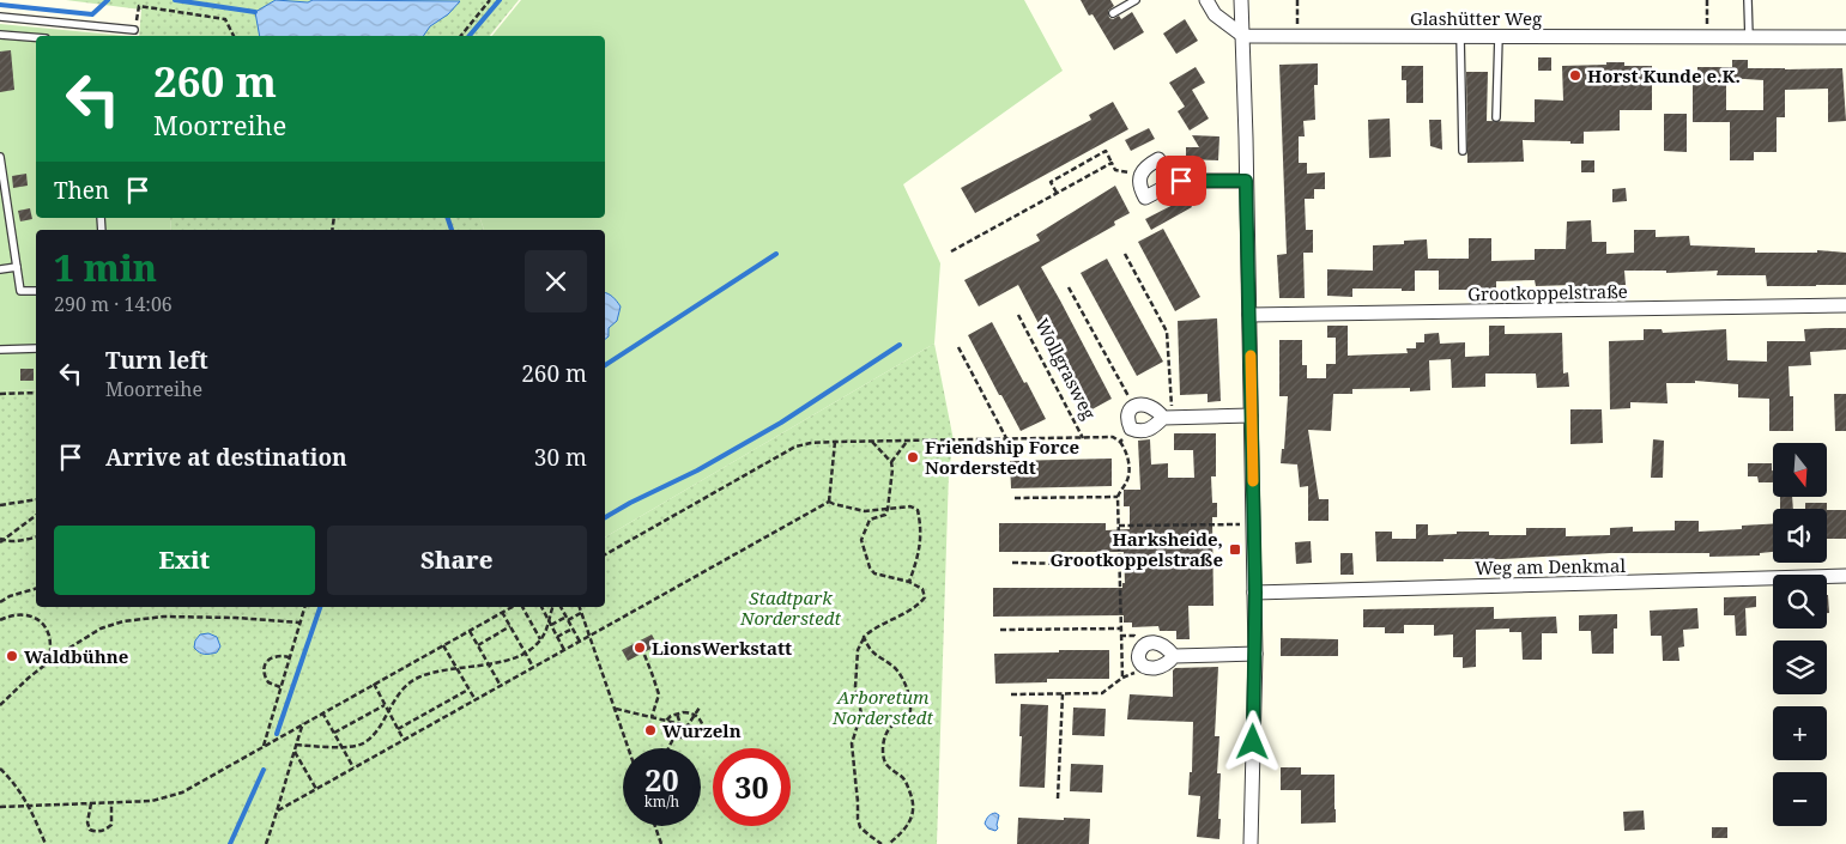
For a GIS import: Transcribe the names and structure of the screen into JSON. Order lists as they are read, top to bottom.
{
  "streets": {
    "street": ["Glashütter Weg", "Grootkoppelstraße", "Weg am Denkmal"],
    "path": ["Wollgrasweg"]
  },
  "parks": ["Stadtpark Norderstedt", "Arboretum Norderstedt"],
  "places": {
    "other": [
      "Horst Kunde e.K.",
      "Friendship Force Norderstedt",
      "LionsWerkstatt",
      "Waldbühne",
      "Wurzeln"
    ],
    "transit": ["Harksheide, Grootkoppelstraße"]
  },
  "north": "bottom",
  "page": {
    "turn": ["260 m", "Moorreihe"],
    "then": "Then",
    "heading": ["1 min", "290 m · 14:06"],
    "list": [
      {
        "name": "Turn left",
        "note": "Moorreihe",
        "value": "260 m"
      },
      {
        "name": "Arrive at destination",
        "value": "30 m"
      }
    ],
    "map_buttons": ["+", "−"],
    "buttons": ["Exit", "Share"],
    "speed": "20 km/h",
    "limit": "30"
  }
}
